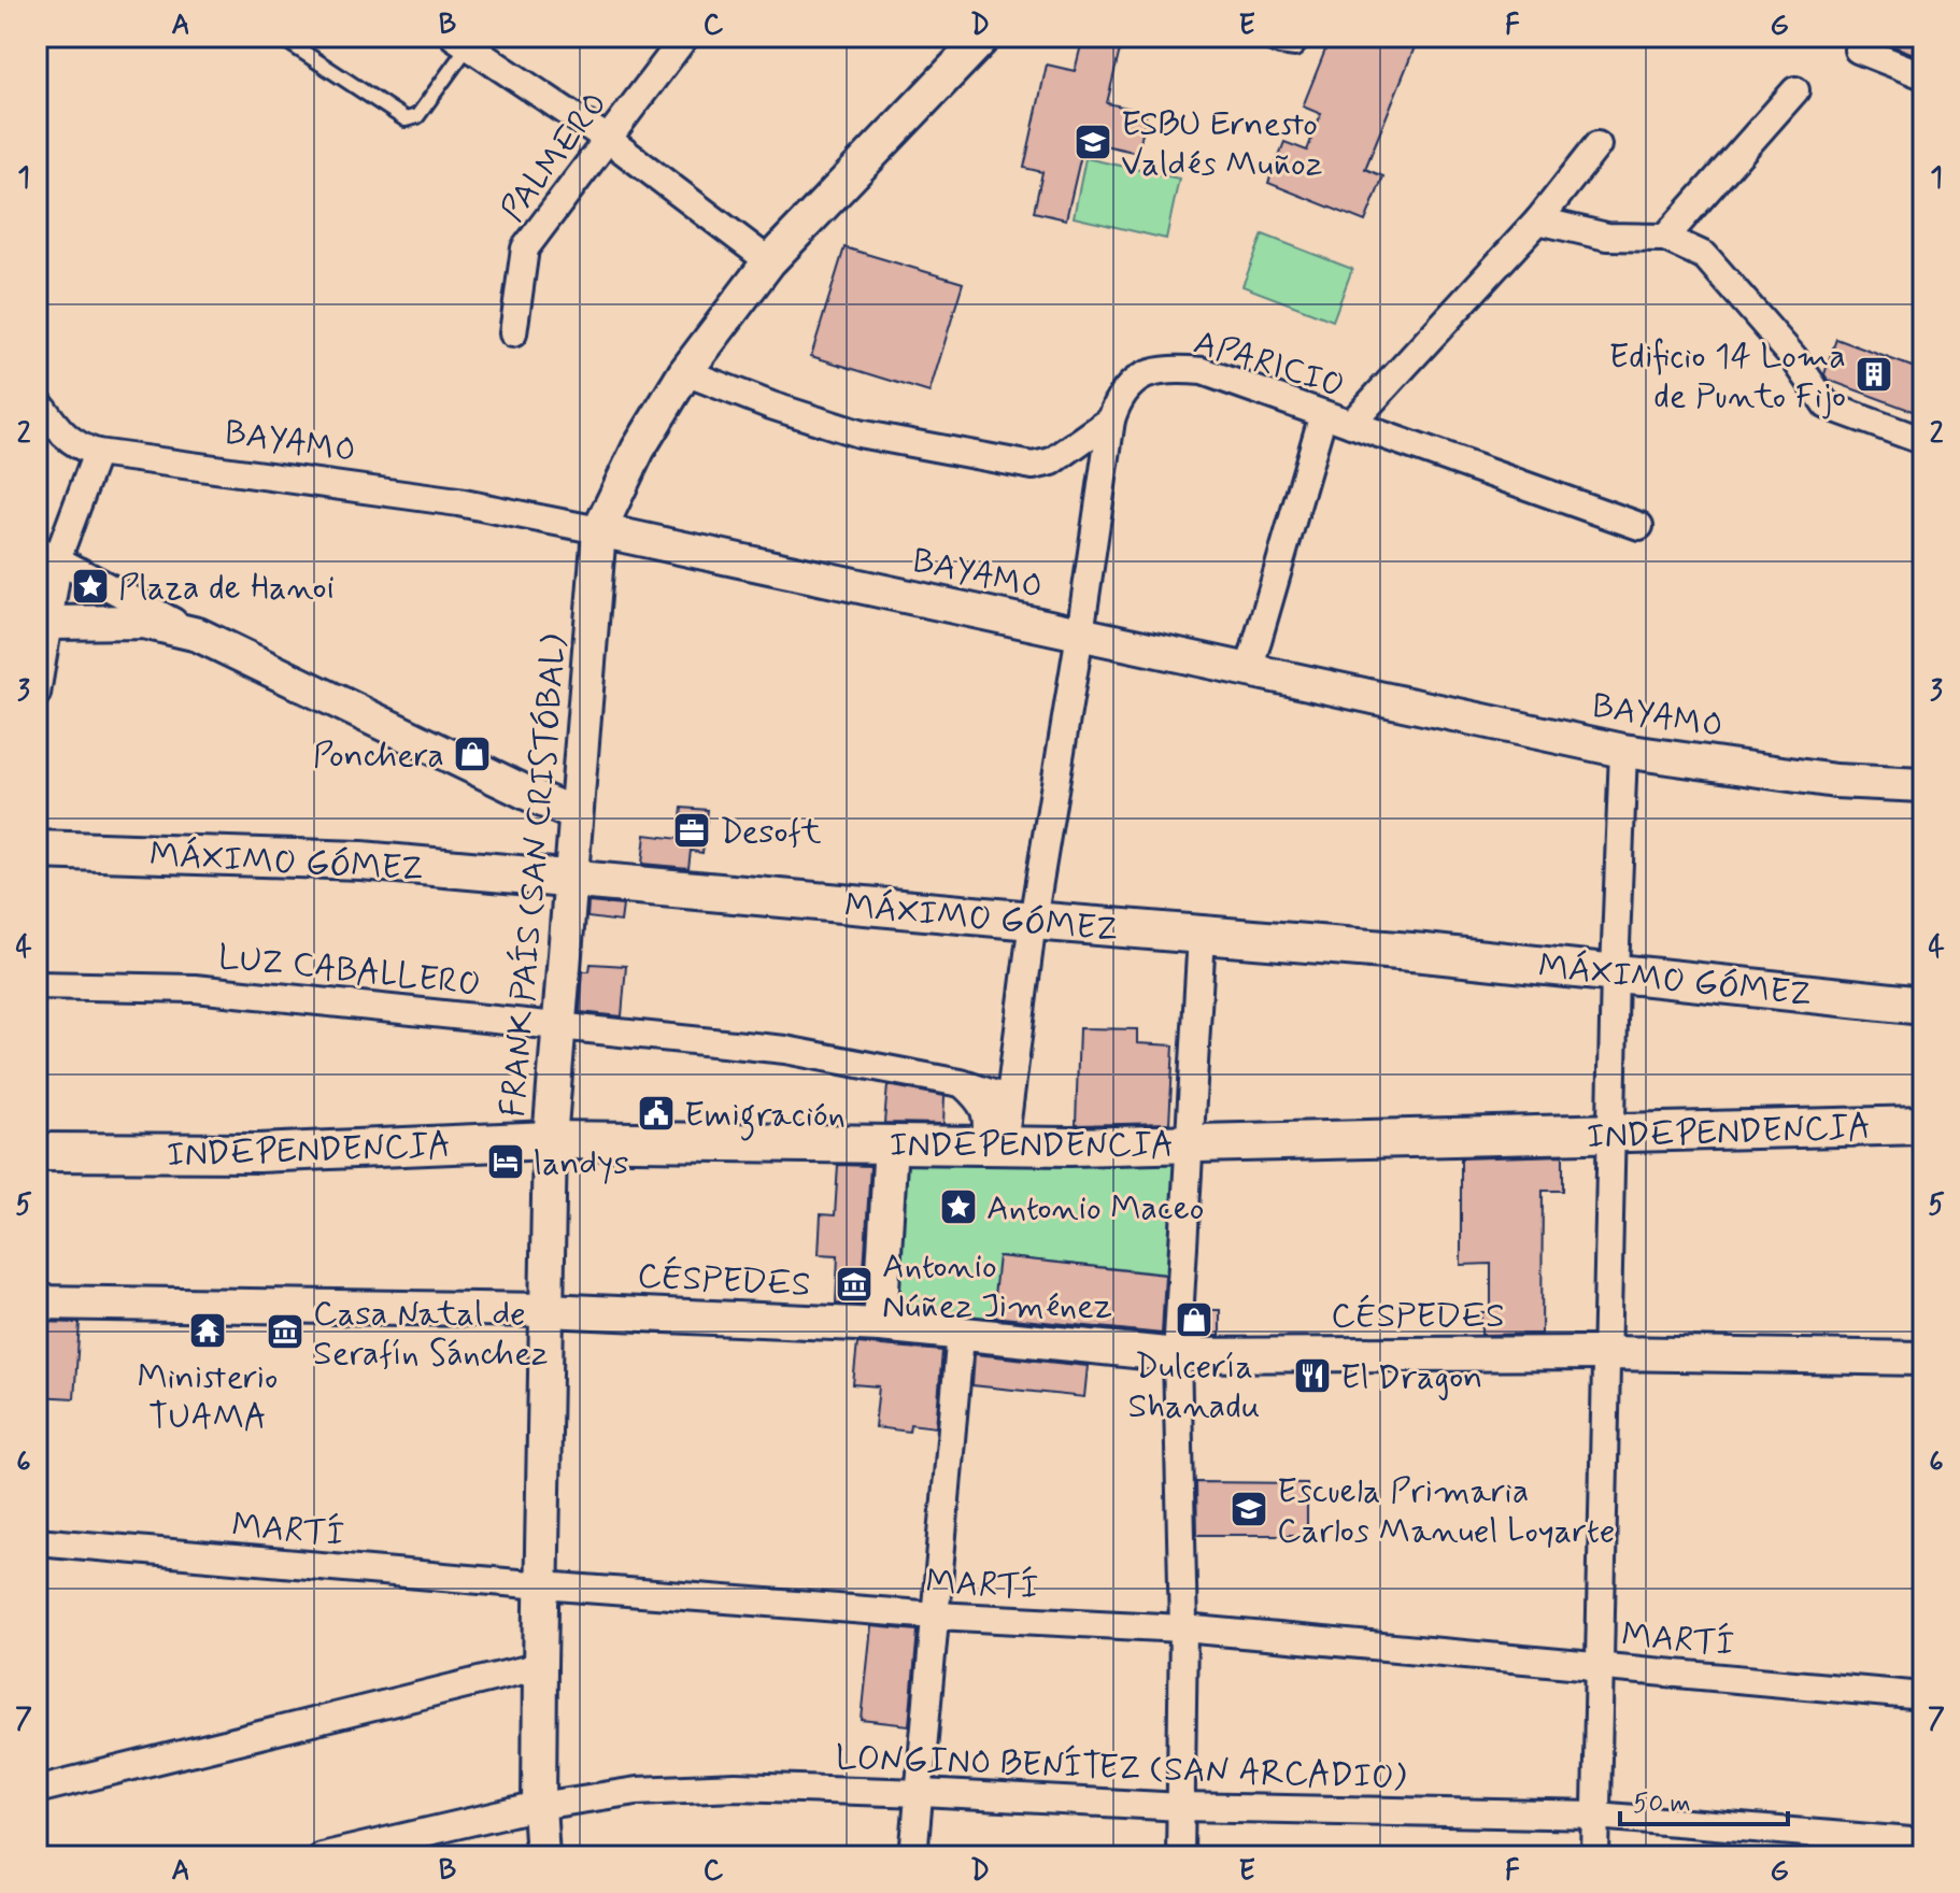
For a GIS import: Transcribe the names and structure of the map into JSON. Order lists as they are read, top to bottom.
{
  "streets": {
    "main road": ["MÁXIMO GÓMEZ", "INDEPENDENCIA"],
    "street": [
      "PALMERO",
      "APARICIO",
      "BAYAMO",
      "FRANK PAÍS (SAN CRISTÓBAL)",
      "LUZ CABALLERO",
      "CÉSPEDES",
      "MARTÍ",
      "LONGINO BENÍTEZ (SAN ARCADIO)"
    ]
  },
  "crossings": [
    ["APARICIO", "FRANK PAÍS (SAN CRISTÓBAL)"],
    ["BAYAMO", "FRANK PAÍS (SAN CRISTÓBAL)"],
    ["MÁXIMO GÓMEZ", "FRANK PAÍS (SAN CRISTÓBAL)"],
    ["FRANK PAÍS (SAN CRISTÓBAL)", "LUZ CABALLERO"],
    ["FRANK PAÍS (SAN CRISTÓBAL)", "INDEPENDENCIA"],
    ["FRANK PAÍS (SAN CRISTÓBAL)", "CÉSPEDES"],
    ["FRANK PAÍS (SAN CRISTÓBAL)", "MARTÍ"],
    ["FRANK PAÍS (SAN CRISTÓBAL)", "LONGINO BENÍTEZ (SAN ARCADIO)"]
  ],
  "places": {
    "school or university": ["ESBU Ernesto Valdés Muñoz", "Escuela Primaria Carlos Manuel Loyarte"],
    "building": ["Edificio 14 Loma de Punto Fijo"],
    "place": ["Plaza de Hanoi", "Antonio Maceo"],
    "shop": ["Ponchera", "Dulcería Shanadu"],
    "office": ["Desoft"],
    "public building": ["Emigración"],
    "hotel": ["landys"],
    "museum": ["Antonio Núñez Jiménez", "Casa Natal de Serafín Sánchez"],
    "temple": ["Ministerio TUAMA"],
    "restaurant": ["El Dragon"]
  },
  "scale_bar": "50 m",
  "grid": {
    "columns": [
      "A",
      "B",
      "C",
      "D",
      "E",
      "F",
      "G"
    ],
    "rows": [
      "1",
      "2",
      "3",
      "4",
      "5",
      "6",
      "7"
    ]
  }
}
